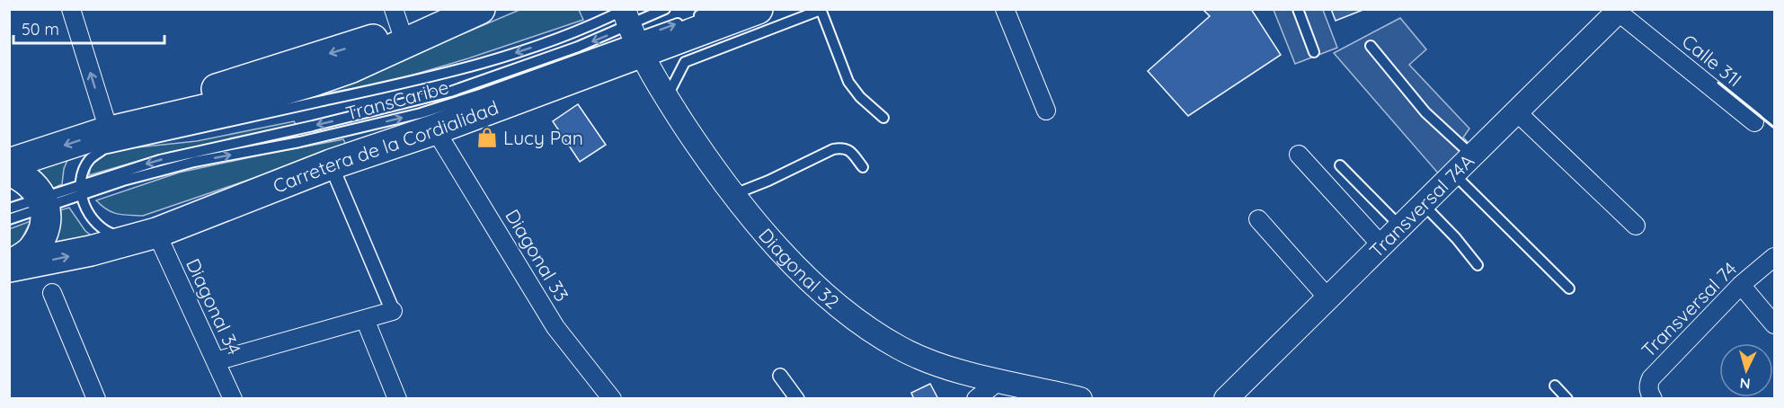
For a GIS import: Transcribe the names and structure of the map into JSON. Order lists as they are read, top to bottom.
{
  "streets": {
    "highway": ["Carretera de la Cordialidad"],
    "street": [
      "Calle 31I",
      "Transversal 74A",
      "Diagonal 33",
      "Diagonal 32",
      "Diagonal 34",
      "Transversal 74"
    ],
    "lane": ["TransCaribe"]
  },
  "crossings": [
    ["Calle 31I", "Transversal 74A"],
    ["TransCaribe", "Carretera de la Cordialidad"],
    ["TransCaribe", "Diagonal 32"],
    ["Carretera de la Cordialidad", "Diagonal 33"],
    ["Carretera de la Cordialidad", "Diagonal 32"],
    ["Carretera de la Cordialidad", "Diagonal 34"]
  ],
  "places": {
    "shop": ["Lucy Pan"]
  },
  "scale_bar": "50 m",
  "north": "bottom"
}
